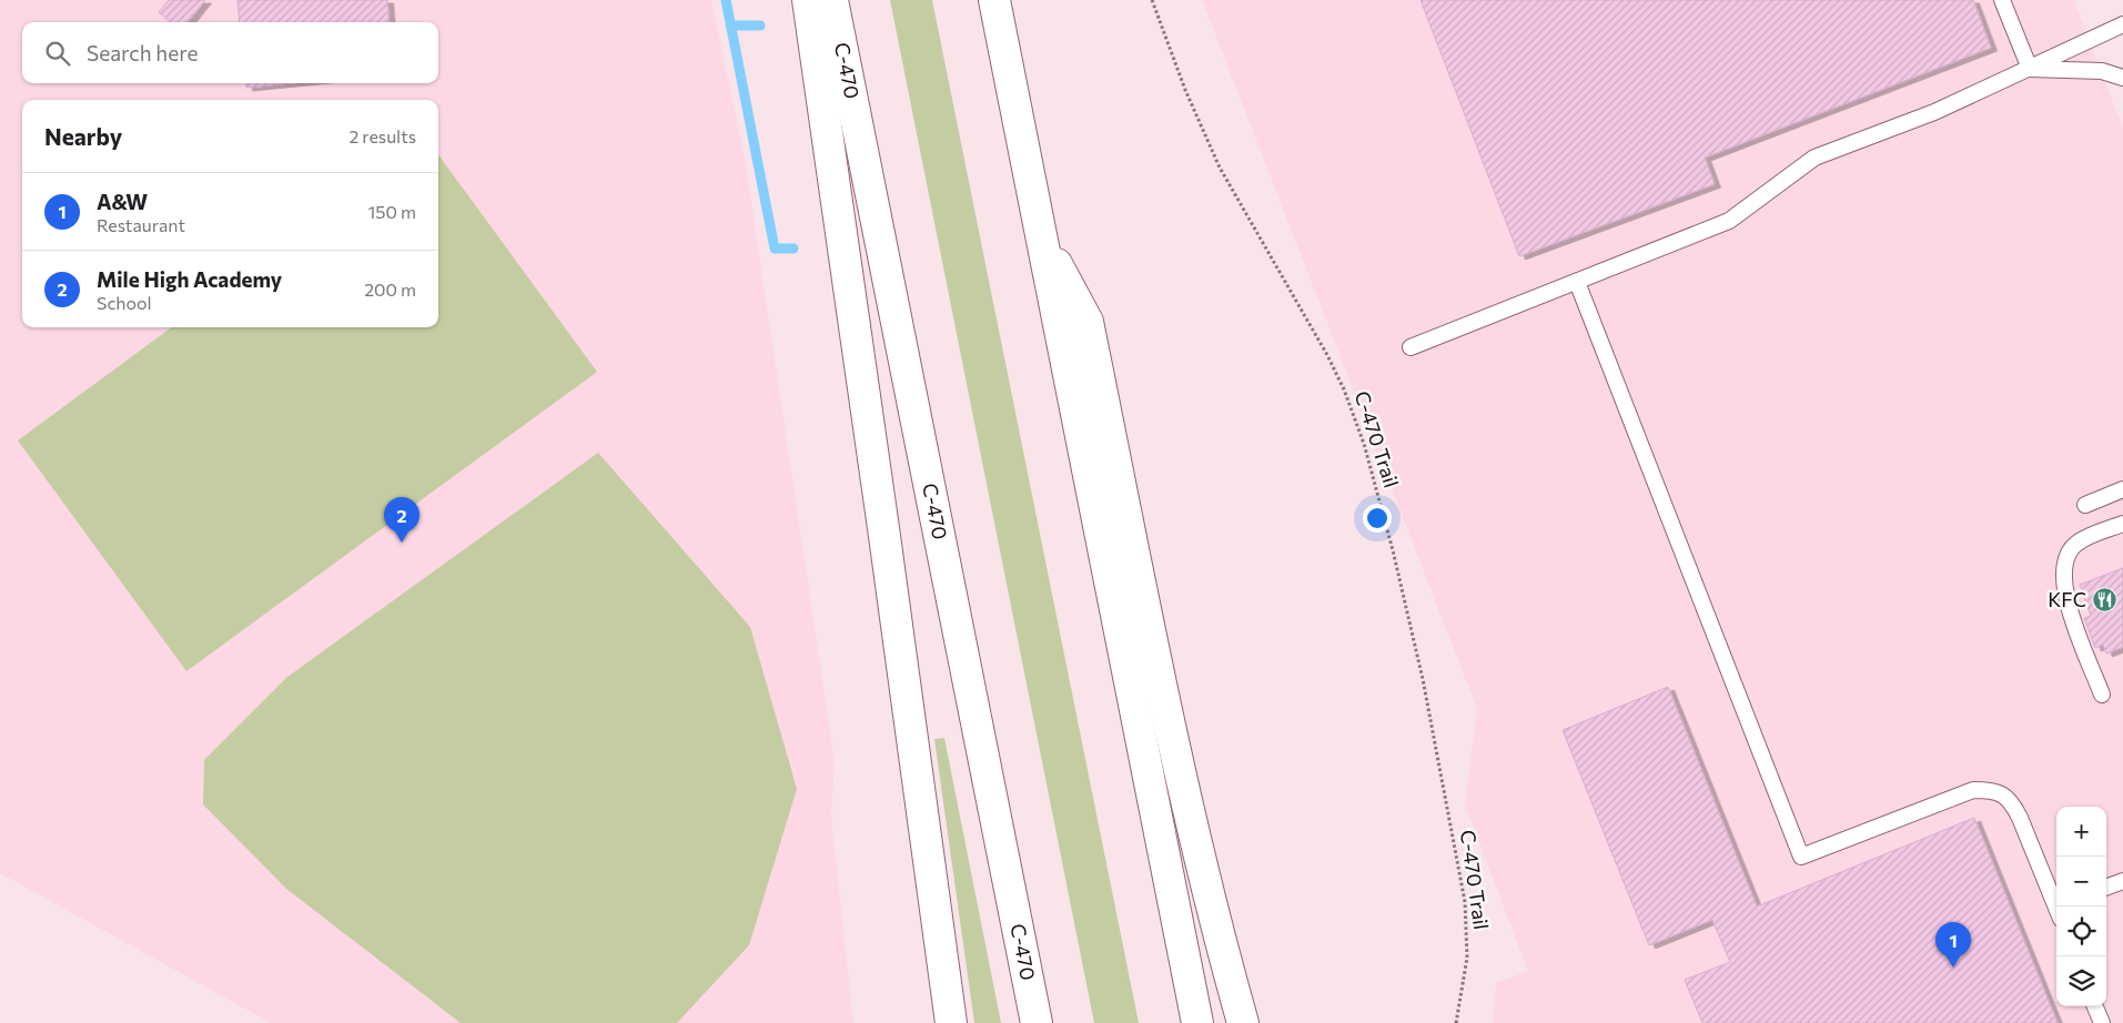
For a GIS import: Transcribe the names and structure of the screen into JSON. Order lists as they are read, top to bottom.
{
  "streets": {
    "highway": ["C-470"],
    "path": ["C-470 Trail"]
  },
  "places": {
    "restaurant": ["KFC"]
  },
  "page": {
    "search": "Search here",
    "heading": ["Nearby", "2 results"],
    "list": [
      {
        "mark": "1",
        "name": "A&W",
        "note": "Restaurant",
        "value": "150 m"
      },
      {
        "mark": "2",
        "name": "Mile High Academy",
        "note": "School",
        "value": "200 m"
      }
    ],
    "pins": ["2", "1"],
    "map_buttons": ["+", "−"]
  }
}
